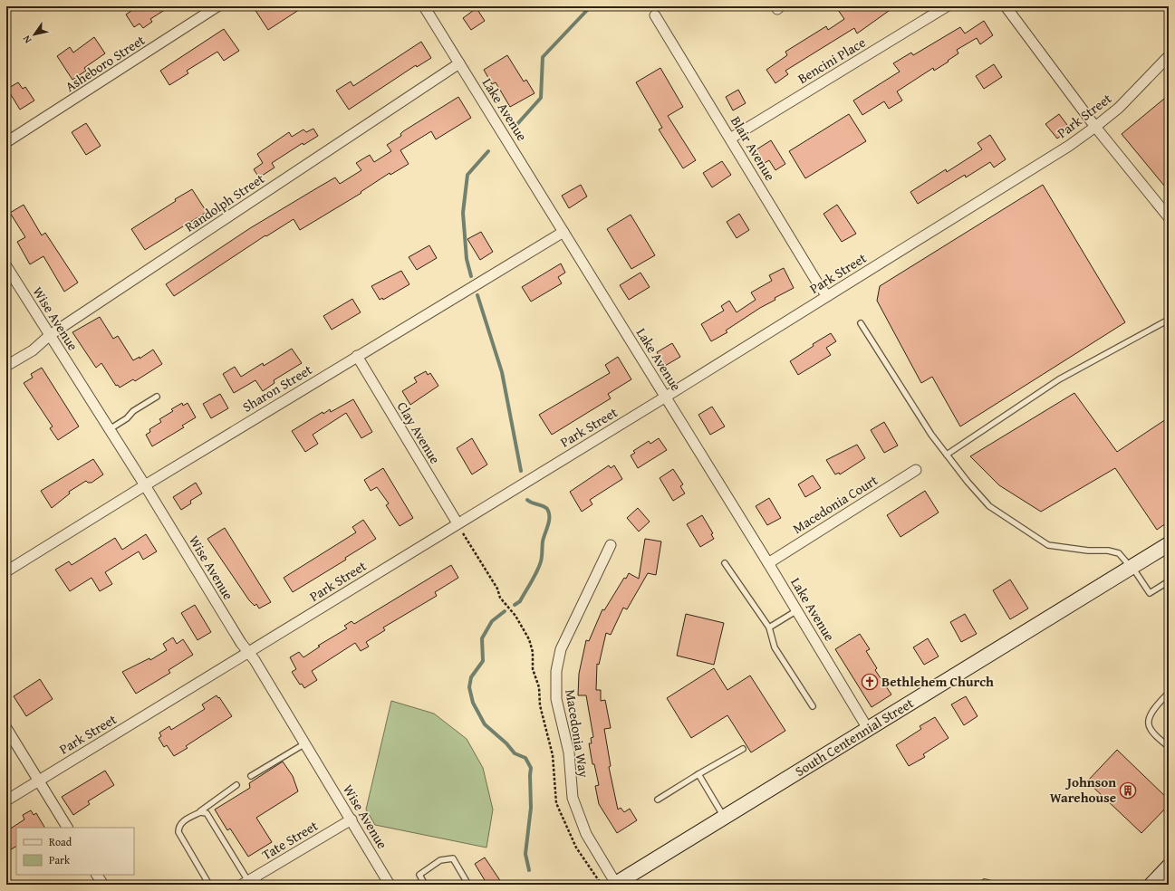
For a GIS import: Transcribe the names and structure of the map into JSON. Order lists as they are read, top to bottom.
{
  "streets": {
    "street": [
      "Bencini Place",
      "Asheboro Street",
      "Lake Avenue",
      "Park Street",
      "Blair Avenue",
      "Randolph Street",
      "Wise Avenue",
      "Sharon Street",
      "Clay Avenue",
      "Macedonia Court",
      "Macedonia Way",
      "South Centennial Street",
      "Tate Street"
    ]
  },
  "crossings": [
    ["Bencini Place", "Blair Avenue"],
    ["Lake Avenue", "Park Street"],
    ["Lake Avenue", "Randolph Street"],
    ["Lake Avenue", "Sharon Street"],
    ["Lake Avenue", "Macedonia Court"],
    ["Lake Avenue", "South Centennial Street"],
    ["Park Street", "Blair Avenue"],
    ["Park Street", "Wise Avenue"],
    ["Park Street", "Clay Avenue"],
    ["Randolph Street", "Wise Avenue"],
    ["Wise Avenue", "Sharon Street"],
    ["Wise Avenue", "Tate Street"],
    ["Sharon Street", "Clay Avenue"],
    ["Macedonia Way", "South Centennial Street"]
  ],
  "places": {
    "church": ["Bethlehem Church"],
    "building": ["Johnson Warehouse"]
  },
  "legend": ["Road", "Park"],
  "north": "bottom left"
}
